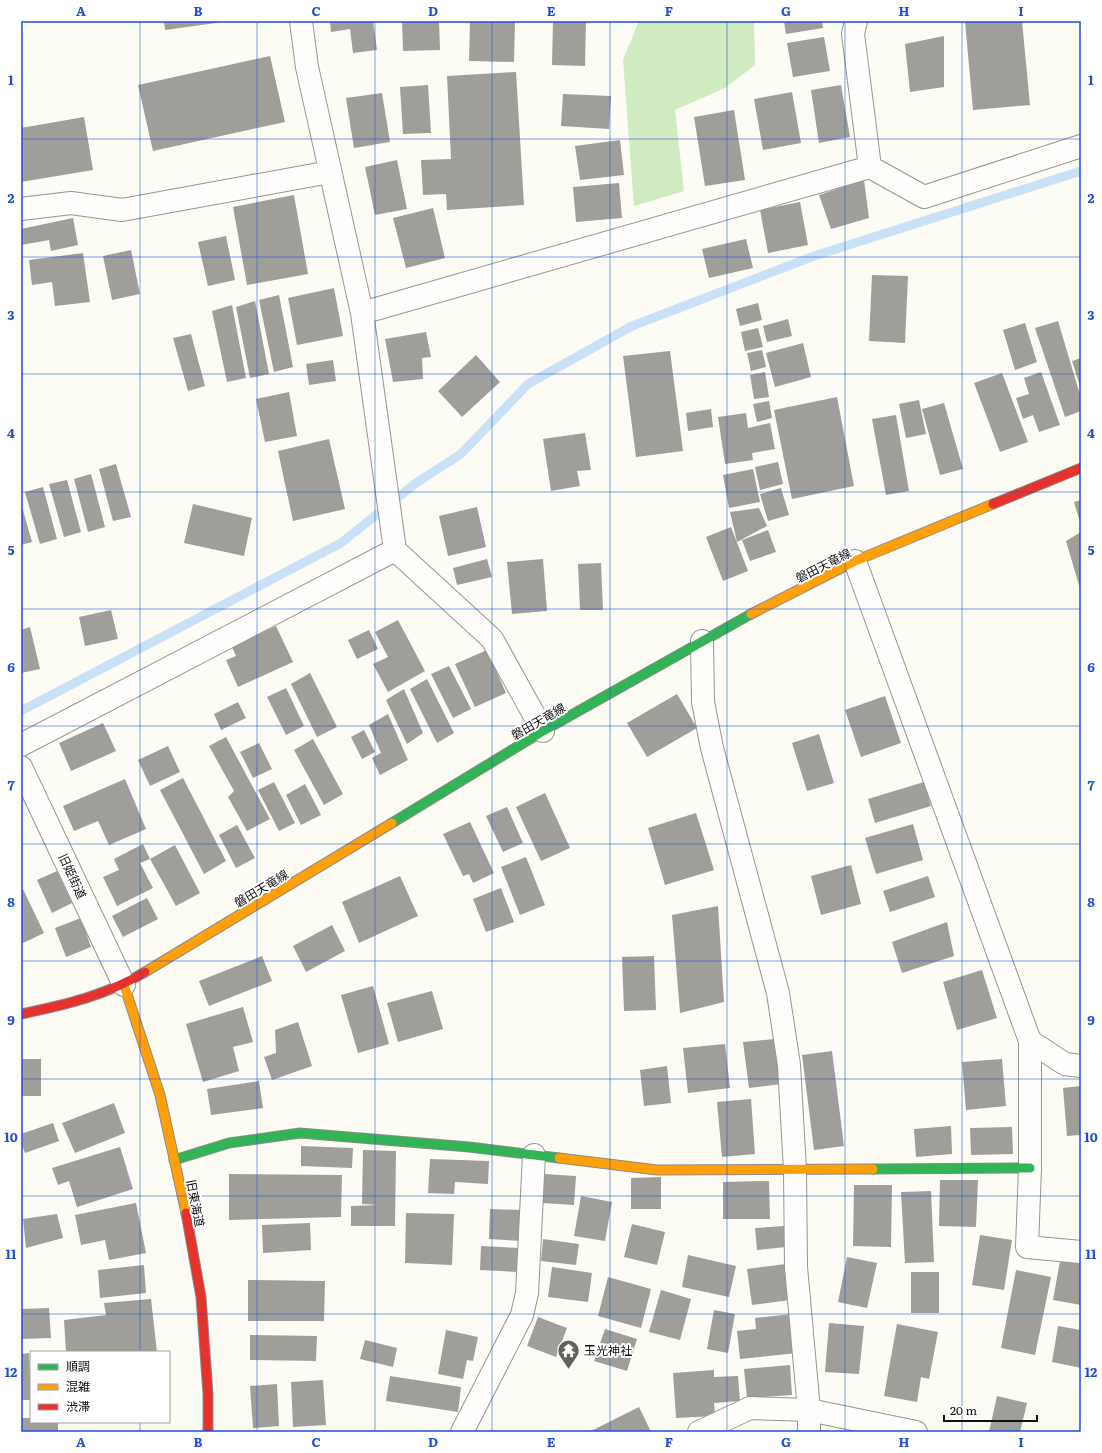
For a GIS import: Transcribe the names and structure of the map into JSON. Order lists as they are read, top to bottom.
{
  "streets": {
    "street": ["磐田天竜線", "旧姫街道", "旧東海道"]
  },
  "crossings": [
    ["磐田天竜線", "旧姫街道"],
    ["磐田天竜線", "旧東海道"],
    ["旧姫街道", "旧東海道"]
  ],
  "places": {
    "temple": ["玉光神社"]
  },
  "legend": ["順調", "混雑", "渋滞"],
  "scale_bar": "20 m",
  "grid": {
    "columns": [
      "A",
      "B",
      "C",
      "D",
      "E",
      "F",
      "G",
      "H",
      "I"
    ],
    "rows": [
      "1",
      "2",
      "3",
      "4",
      "5",
      "6",
      "7",
      "8",
      "9",
      "10",
      "11",
      "12"
    ]
  }
}
